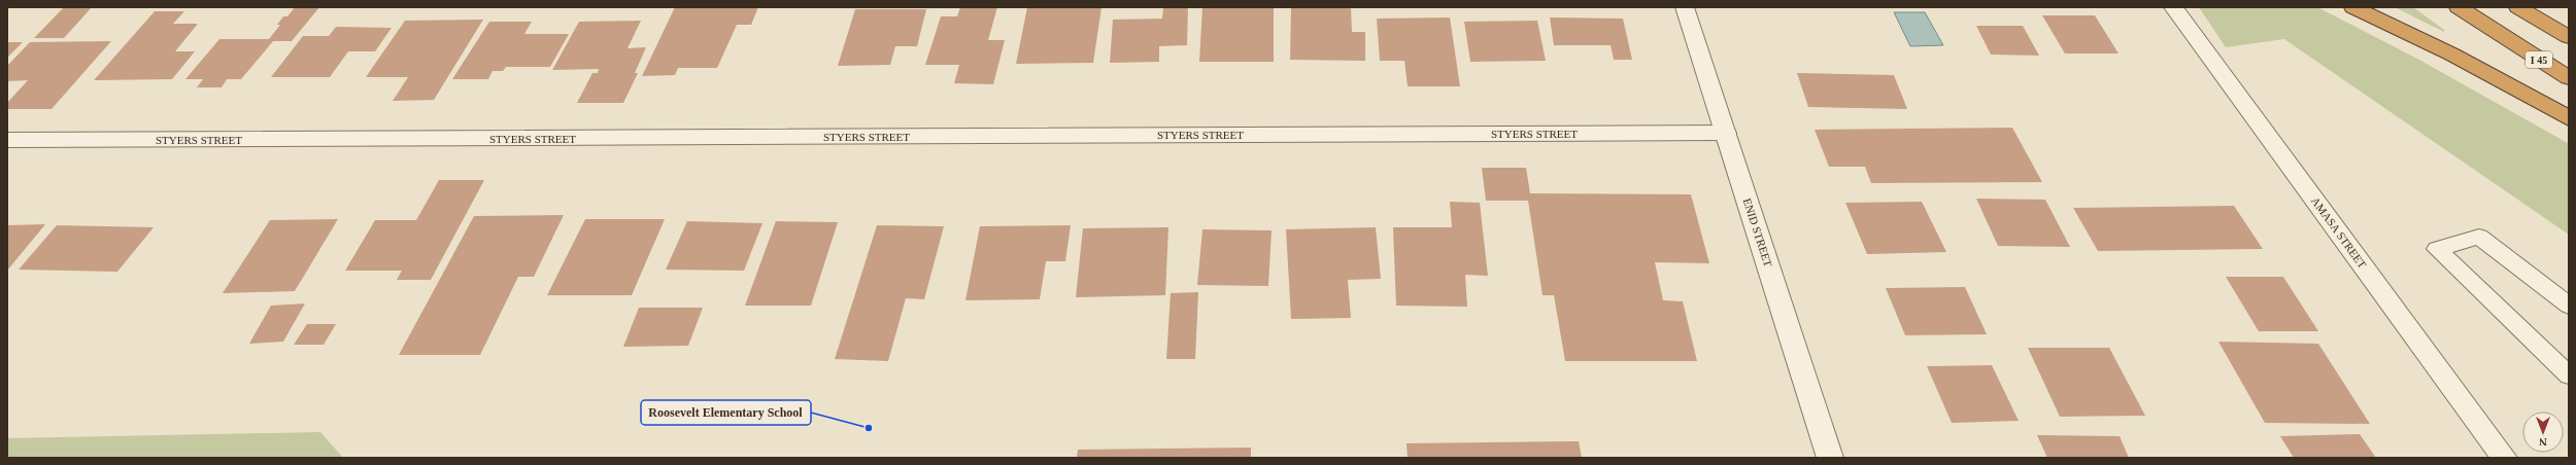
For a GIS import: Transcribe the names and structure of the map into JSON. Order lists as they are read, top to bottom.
{
  "streets": {
    "highway": ["I 45"],
    "street": ["STYERS STREET", "ENID STREET", "AMASA STREET"]
  },
  "crossings": [
    ["STYERS STREET", "ENID STREET"]
  ],
  "places": ["Roosevelt Elementary School"],
  "north": "bottom"
}
